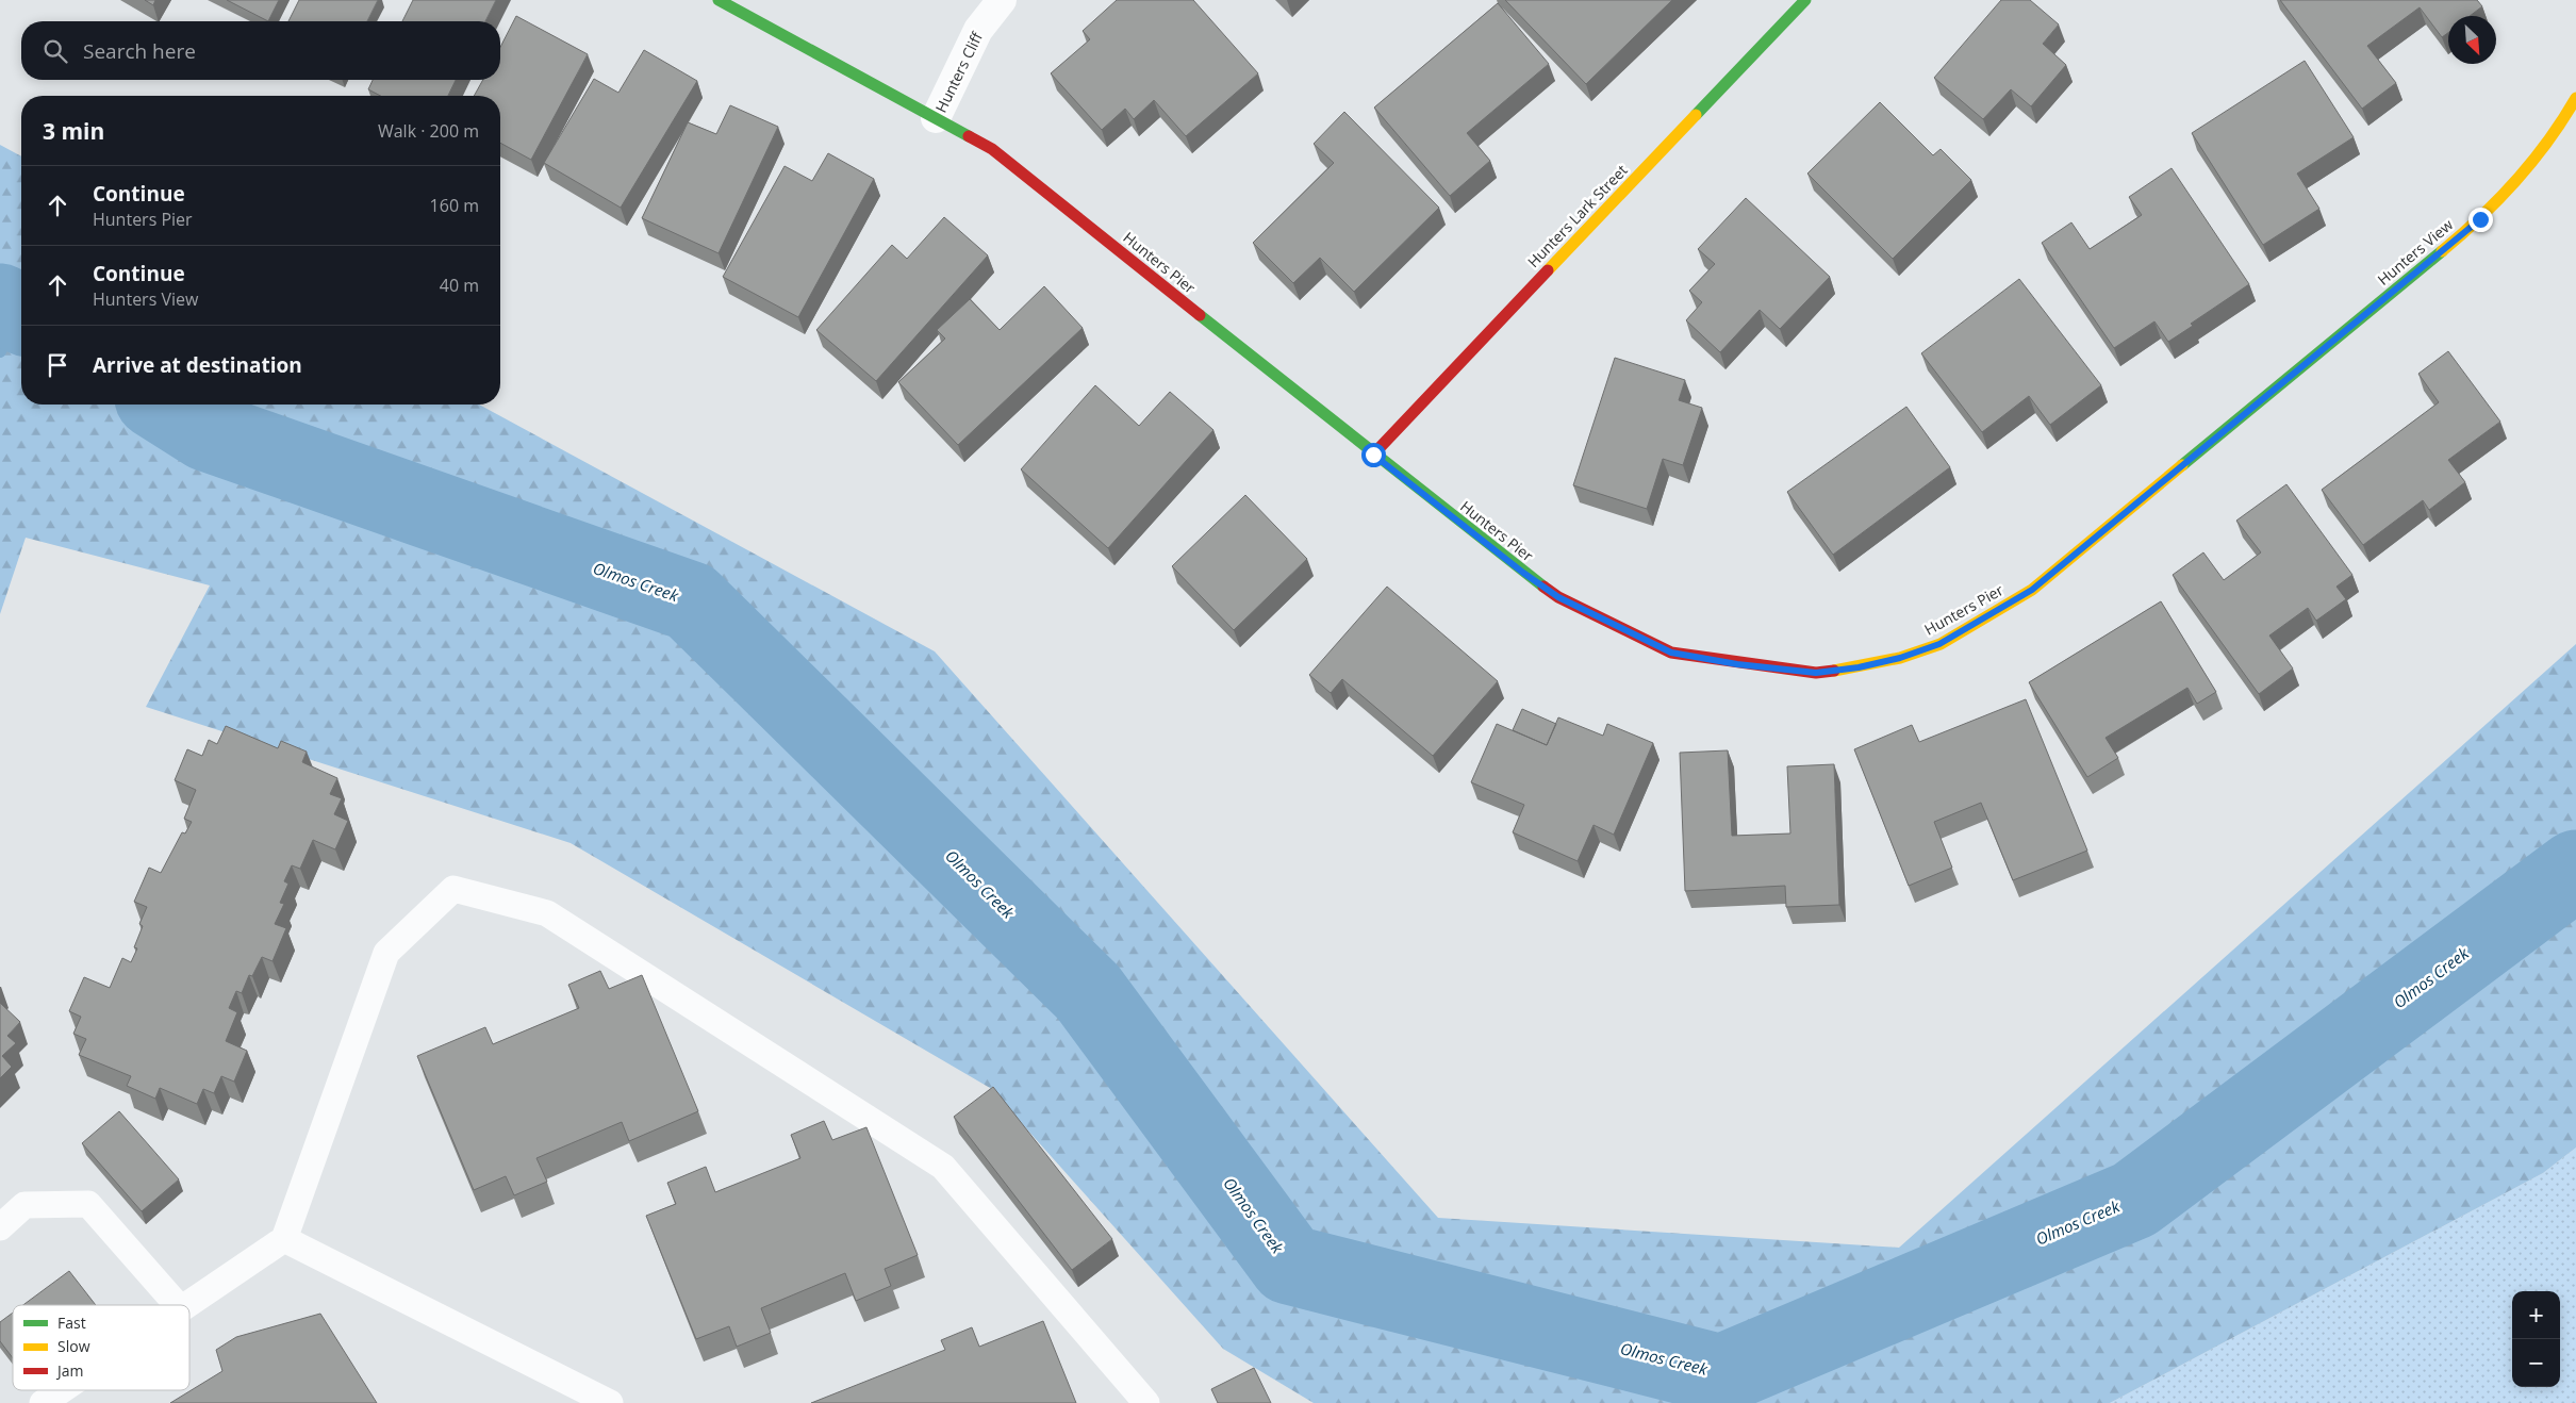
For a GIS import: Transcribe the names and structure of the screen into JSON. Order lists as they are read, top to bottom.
{
  "streets": {
    "street": [
      "Hunters Cliff",
      "Hunters Lark Street",
      "Hunters View",
      "Hunters Pier"
    ]
  },
  "crossings": [
    ["Hunters Cliff", "Hunters Pier"],
    ["Hunters Lark Street", "Hunters Pier"],
    ["Hunters View", "Hunters Pier"]
  ],
  "water": ["Olmos Creek"],
  "legend": ["Fast", "Slow", "Jam"],
  "north": "bottom right",
  "page": {
    "search": "Search here",
    "heading": ["3 min", "Walk · 200 m"],
    "list": [
      ["Continue", "Hunters Pier", "160 m"],
      ["Continue", "Hunters View", "40 m"],
      "Arrive at destination"
    ],
    "map_buttons": ["+", "−"]
  }
}
